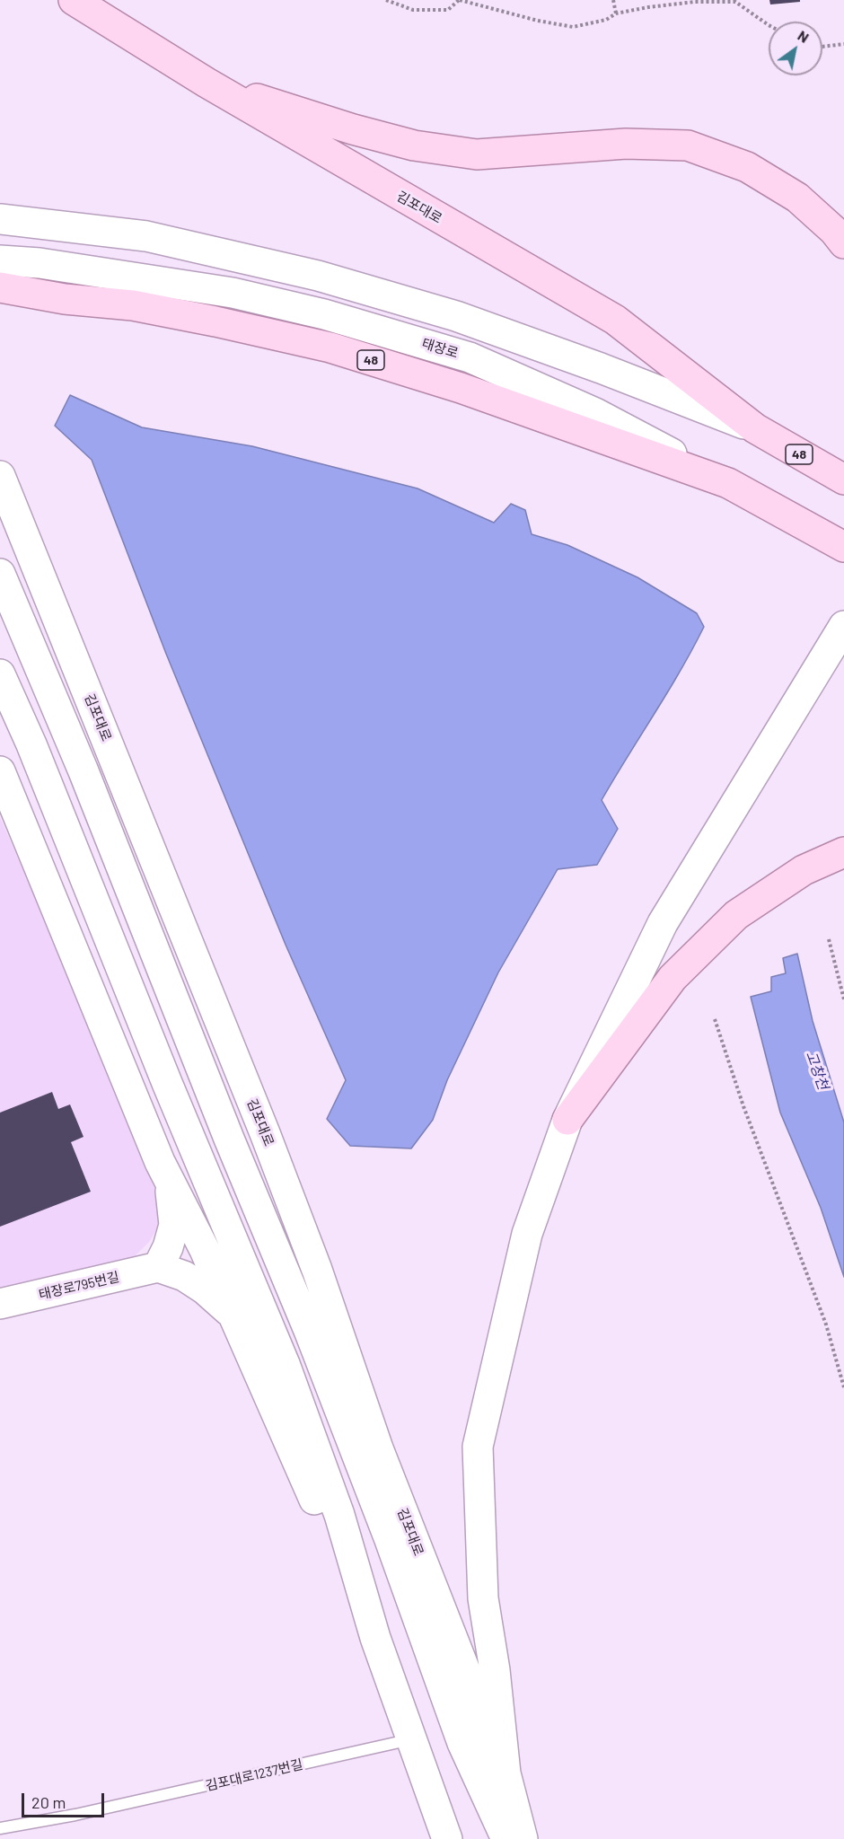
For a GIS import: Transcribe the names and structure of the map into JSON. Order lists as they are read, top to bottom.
{
  "streets": {
    "main road": [
      "김포대로",
      "태장로",
      "48",
      "태장로795번길"
    ],
    "lane": ["김포대로1237번길"]
  },
  "crossings": [
    ["김포대로", "48"],
    ["태장로", "48"]
  ],
  "water": ["고창천"],
  "scale_bar": "20 m",
  "north": "top right"
}
